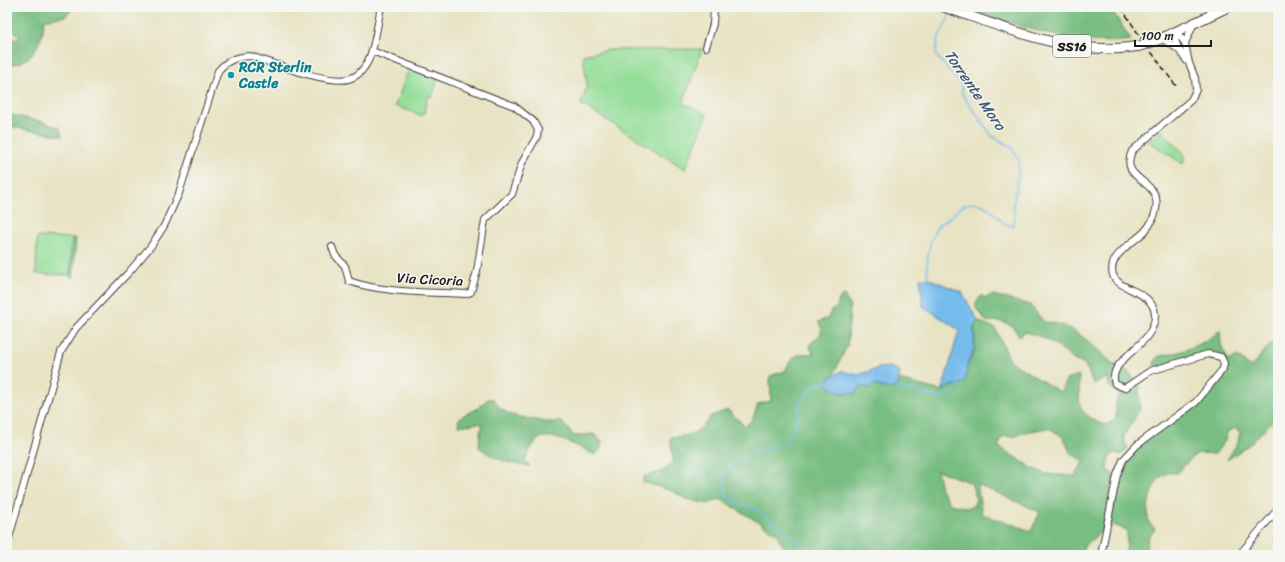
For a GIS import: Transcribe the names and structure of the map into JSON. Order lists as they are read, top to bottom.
{
  "streets": {
    "main road": ["SS16"],
    "street": ["Via Cicoria"]
  },
  "water": ["Torrente Moro"],
  "places": ["RCR Sterlin Castle"],
  "scale_bar": "100 m"
}
